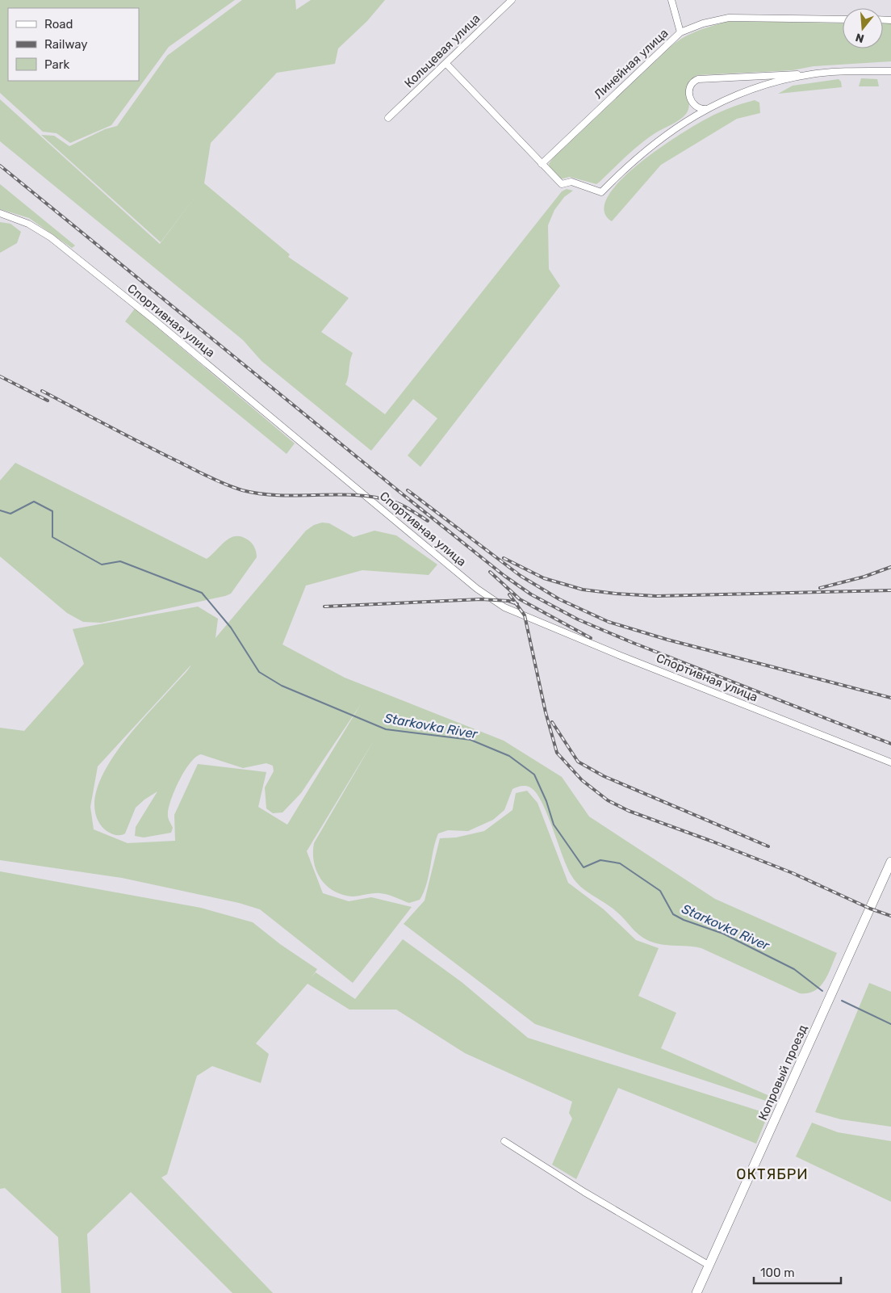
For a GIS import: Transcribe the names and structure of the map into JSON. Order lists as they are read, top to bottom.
{
  "streets": {
    "main road": ["Копровый проезд"],
    "street": ["Кольцевая улица", "Линейная улица", "Спортивная улица"]
  },
  "districts": ["ОКТЯБРИ"],
  "water": ["Starkovka River"],
  "legend": ["Road", "Railway", "Park"],
  "scale_bar": "100 m",
  "north": "bottom"
}
